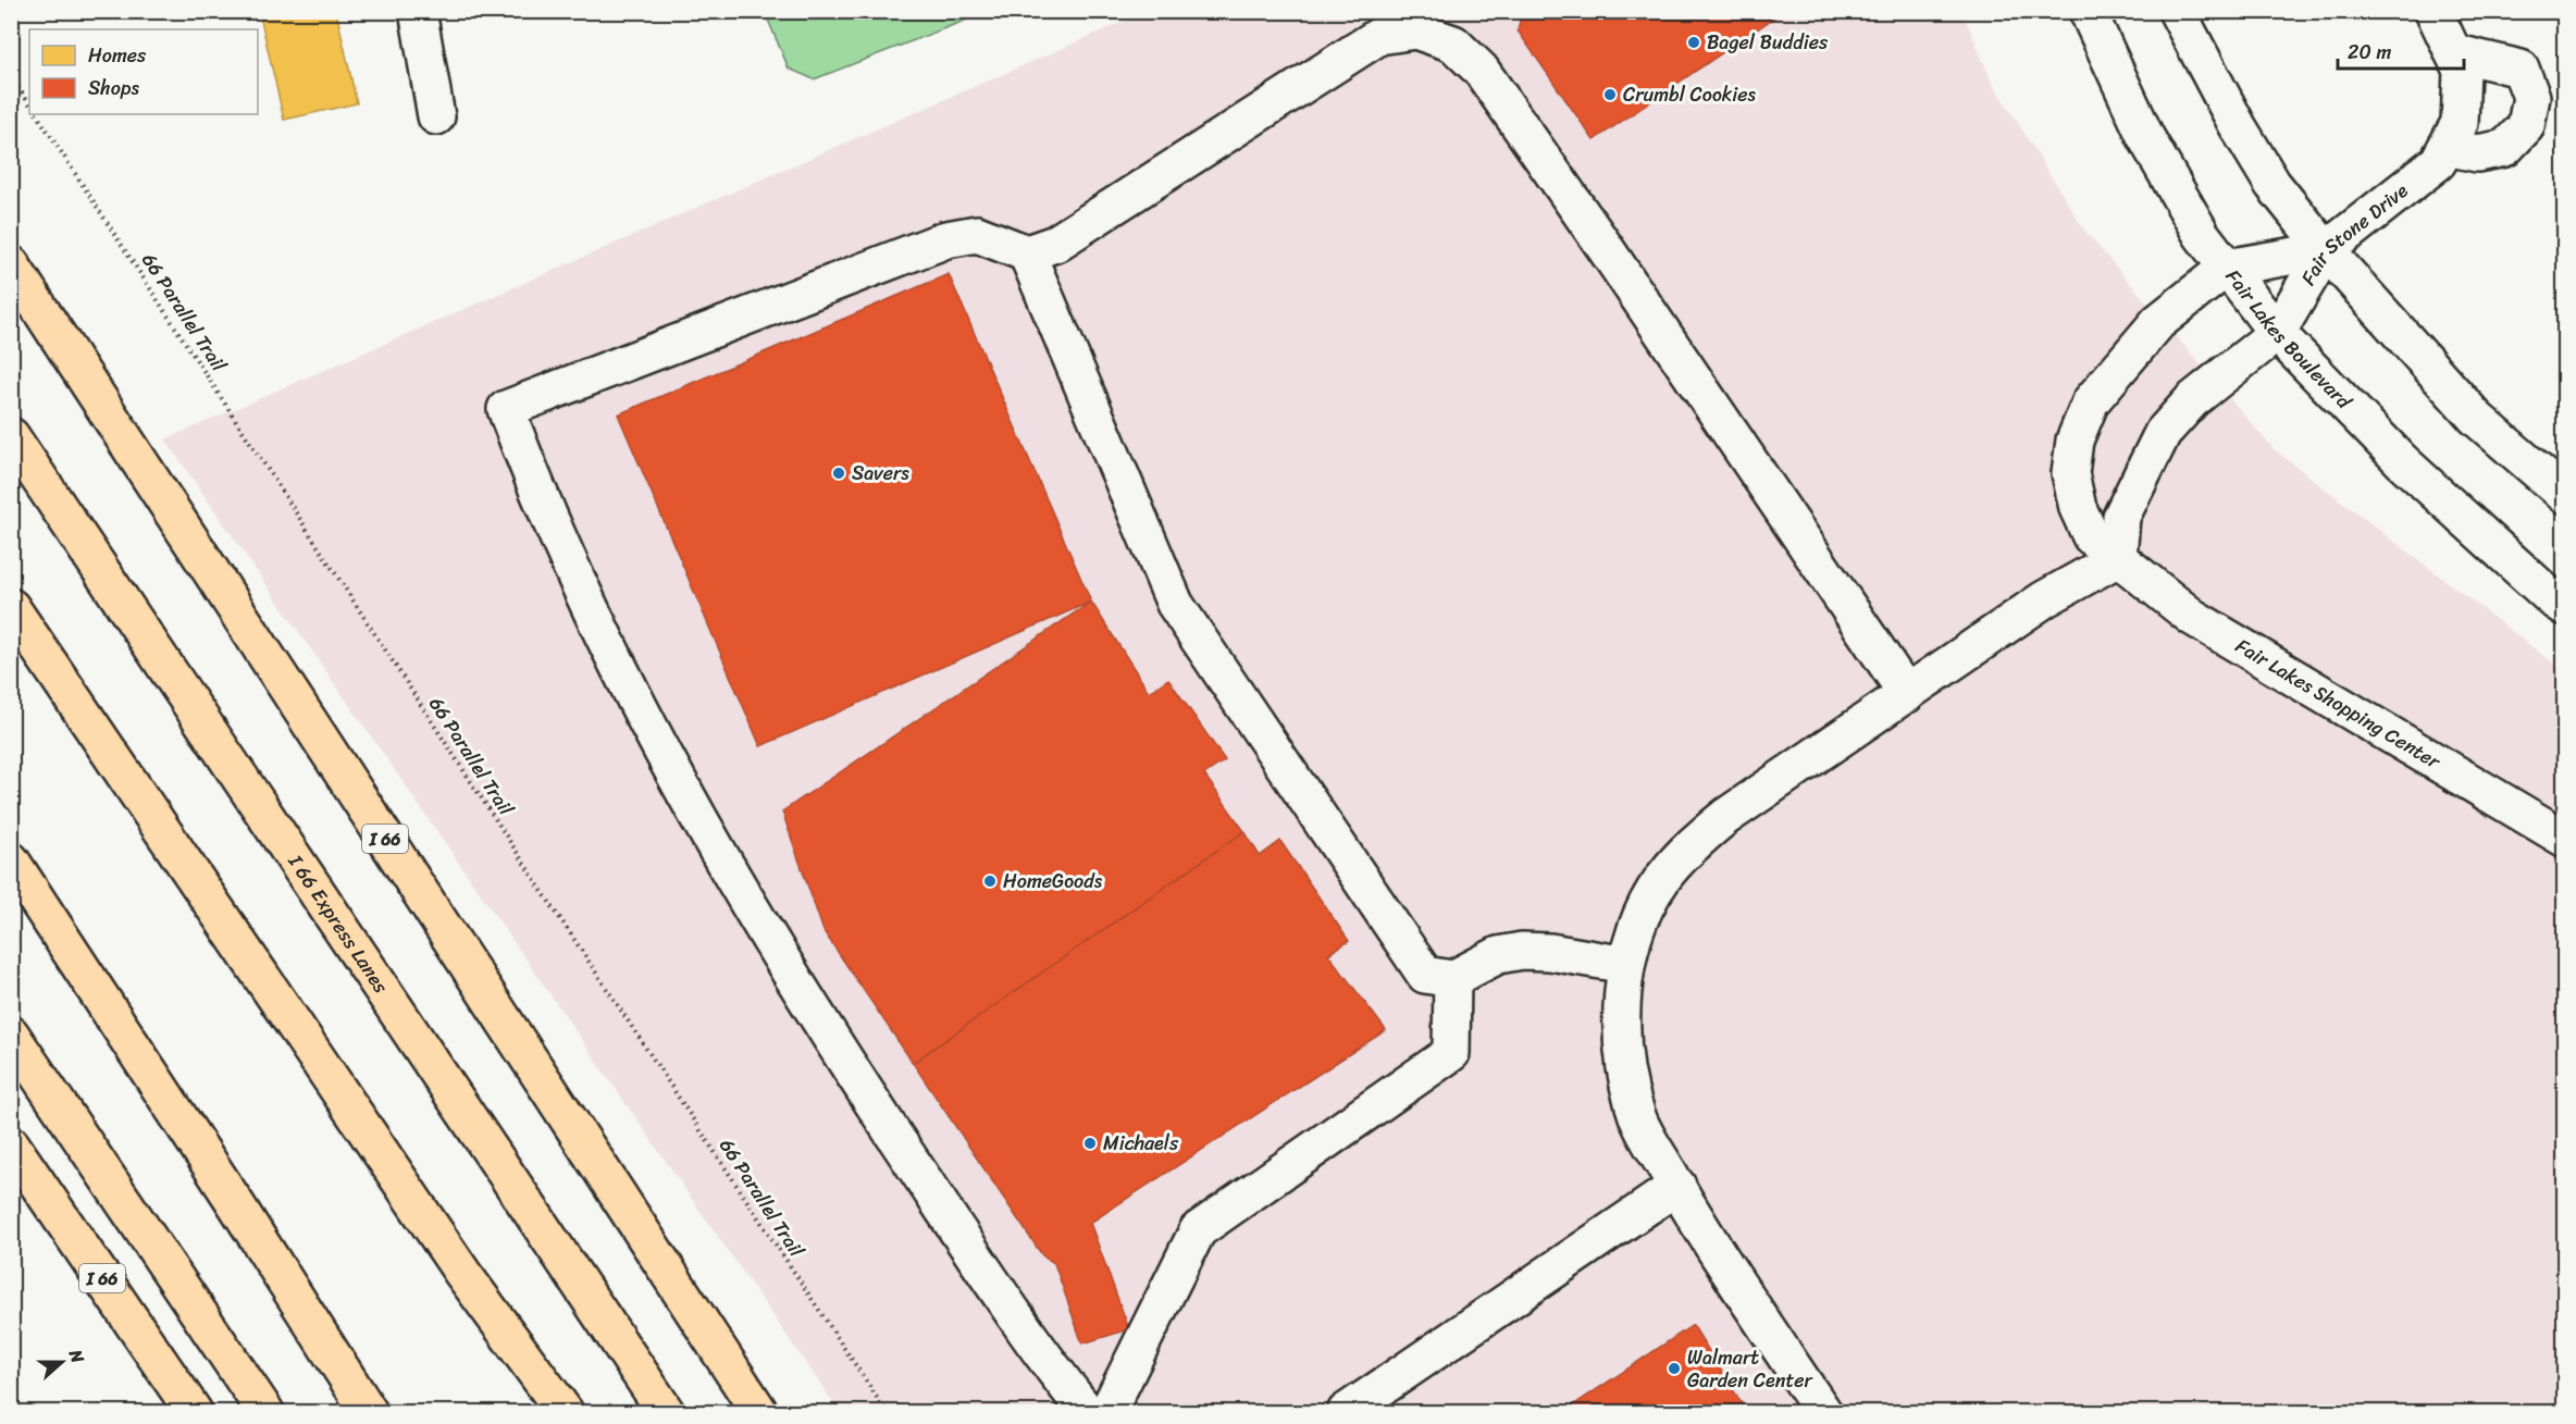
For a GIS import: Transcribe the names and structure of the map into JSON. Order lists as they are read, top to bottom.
{
  "streets": {
    "highway": ["I 66", "I 66 Express Lanes"],
    "street": ["Fair Stone Drive", "Fair Lakes Boulevard", "Fair Lakes Shopping Center"],
    "path": ["66 Parallel Trail"]
  },
  "crossings": [
    ["Fair Stone Drive", "Fair Lakes Boulevard"],
    ["Fair Lakes Boulevard", "Fair Lakes Shopping Center"]
  ],
  "places": [
    "Bagel Buddies",
    "Crumbl Cookies",
    "Savers",
    "HomeGoods",
    "Michaels",
    "Walmart Garden Center"
  ],
  "legend": ["Homes", "Shops"],
  "scale_bar": "20 m",
  "north": "right"
}
